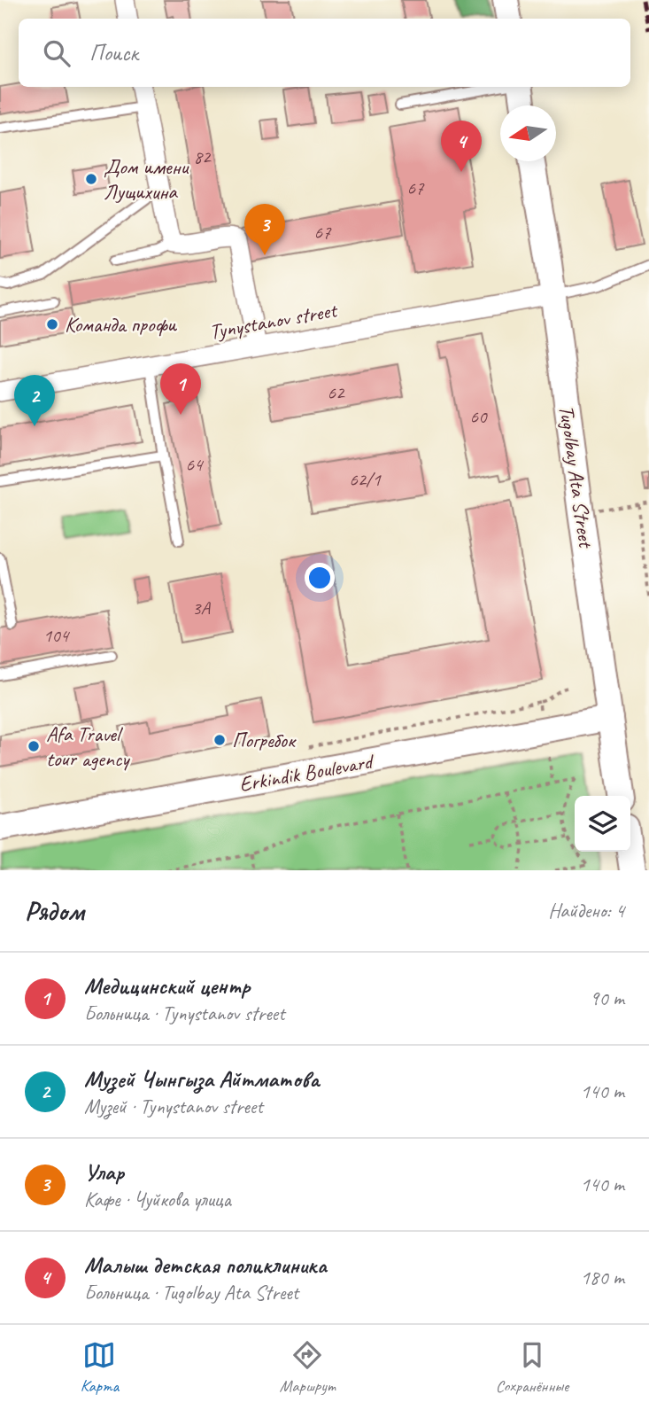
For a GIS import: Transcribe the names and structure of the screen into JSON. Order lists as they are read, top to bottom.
{
  "streets": {
    "street": ["Tynystanov street", "Tugolbay Ata Street", "Erkindik Boulevard"]
  },
  "crossings": [
    ["Tynystanov street", "Tugolbay Ata Street"],
    ["Tugolbay Ata Street", "Erkindik Boulevard"]
  ],
  "places": [
    "Дом имени Лущихина",
    "Команда профи",
    "Погребок",
    "Afa Travel tour agency"
  ],
  "house_numbers": [
    "82",
    "67",
    "67",
    "62",
    "60",
    "64",
    "62/1",
    "3А",
    "104"
  ],
  "north": "left",
  "page": {
    "search": "Поиск",
    "pins": [
      "4",
      "3",
      "1",
      "2"
    ],
    "heading": ["Рядом", "Найдено: 4"],
    "list": [
      {
        "mark": "1",
        "name": "Медицинский центр",
        "note": "Больница · Tynystanov street",
        "value": "90 m"
      },
      {
        "mark": "2",
        "name": "Музей Чынгыза Айтматова",
        "note": "Музей · Tynystanov street",
        "value": "140 m"
      },
      {
        "mark": "3",
        "name": "Улар",
        "note": "Кафе · Чуйкова улица",
        "value": "140 m"
      },
      {
        "mark": "4",
        "name": "Малыш детская поликлиника",
        "note": "Больница · Tugolbay Ata Street",
        "value": "180 m"
      }
    ],
    "nav": ["Карта", "Маршрут", "Сохранённые"]
  }
}
